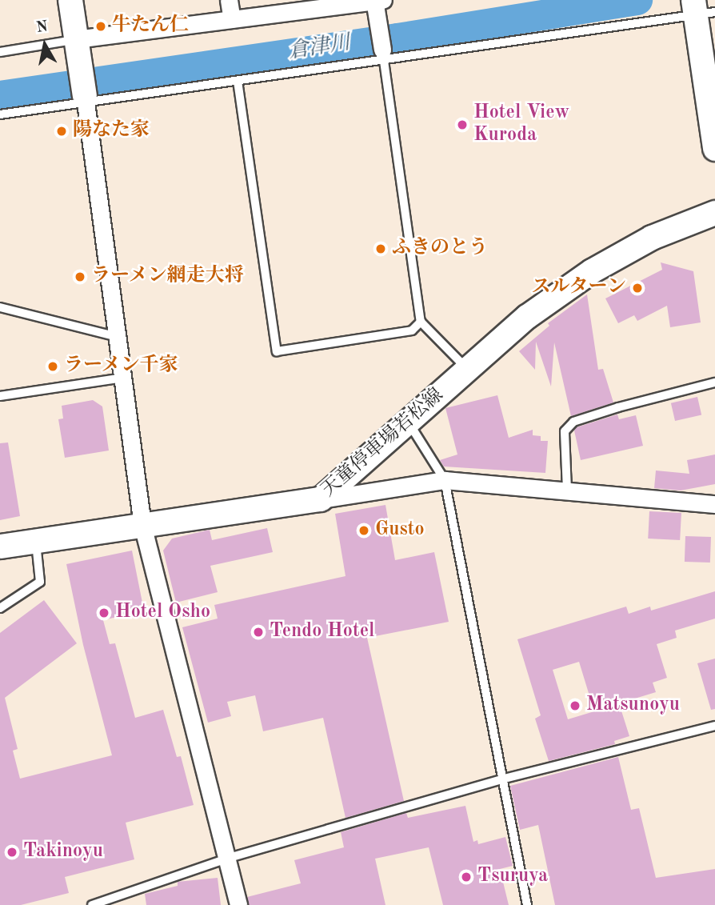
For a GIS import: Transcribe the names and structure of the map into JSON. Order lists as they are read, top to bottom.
{
  "streets": {
    "main road": ["天童停車場若松線"]
  },
  "water": ["倉津川"],
  "places": [
    "牛たん仁",
    "Hotel View Kuroda",
    "陽なた家",
    "ふきのとう",
    "ラーメン網走大将",
    "スルターン",
    "ラーメン千家",
    "Gusto",
    "Hotel Osho",
    "Tendo Hotel",
    "Matsunoyu",
    "Takinoyu",
    "Tsuruya"
  ],
  "north": "top"
}
